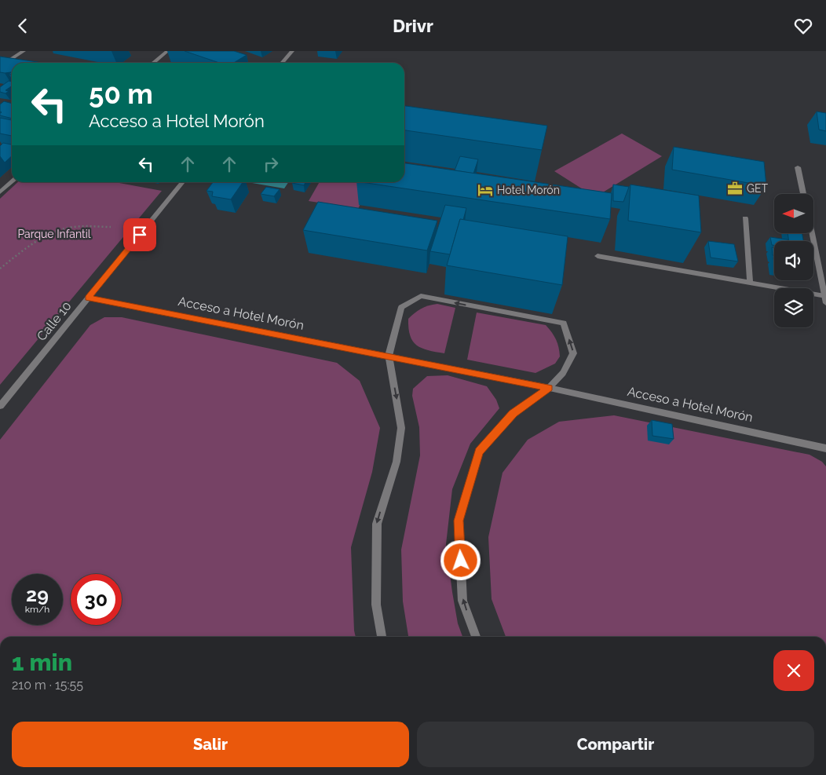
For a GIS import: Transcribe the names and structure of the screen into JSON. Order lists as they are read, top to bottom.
{
  "streets": {
    "street": ["Acceso a Hotel Morón", "Calle 10"]
  },
  "crossings": [
    ["Acceso a Hotel Morón", "Calle 10"]
  ],
  "parks": ["Parque Infantil"],
  "places": {
    "office": ["GET"],
    "hotel": ["Hotel Morón"]
  },
  "north": "left",
  "page": {
    "header": "Drivr",
    "turn": ["50 m", "Acceso a Hotel Morón"],
    "speed": "29 km/h",
    "limit": "30",
    "heading": ["1 min", "210 m · 15:55"],
    "buttons": ["Salir", "Compartir"]
  }
}
